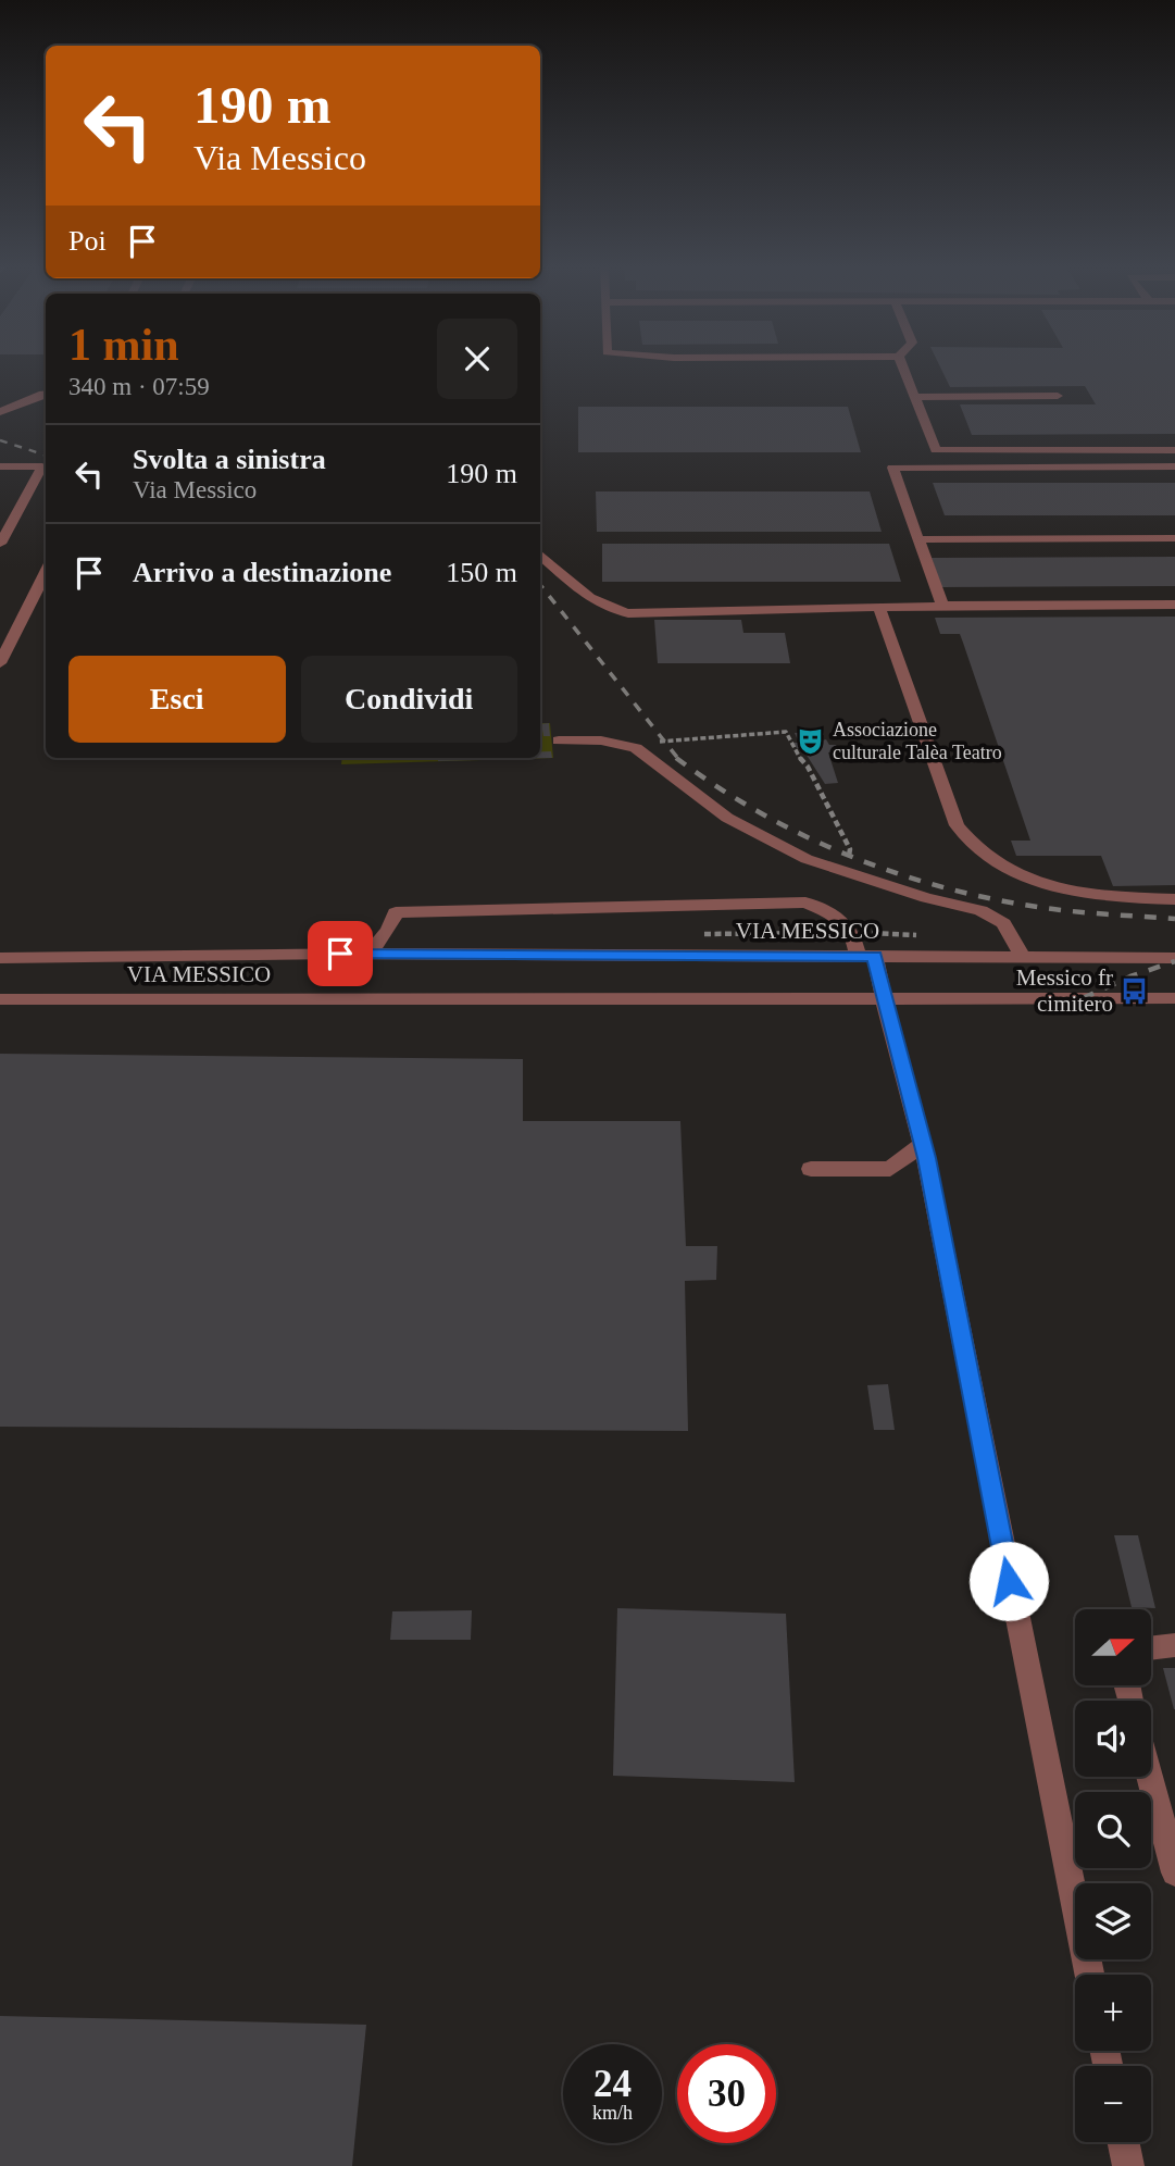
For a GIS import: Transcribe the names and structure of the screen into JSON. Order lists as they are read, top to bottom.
{
  "streets": {
    "street": ["VIA MESSICO"]
  },
  "places": {
    "theatre": ["Associazione culturale Talèa Teatro"],
    "bus stop": ["Messico fr cimitero"]
  },
  "north": "right",
  "page": {
    "turn": ["190 m", "Via Messico"],
    "then": "Poi",
    "heading": ["1 min", "340 m · 07:59"],
    "list": [
      {
        "name": "Svolta a sinistra",
        "note": "Via Messico",
        "value": "190 m"
      },
      {
        "name": "Arrivo a destinazione",
        "value": "150 m"
      }
    ],
    "buttons": ["Esci", "Condividi"],
    "map_buttons": ["+", "−"],
    "speed": "24 km/h",
    "limit": "30"
  }
}
